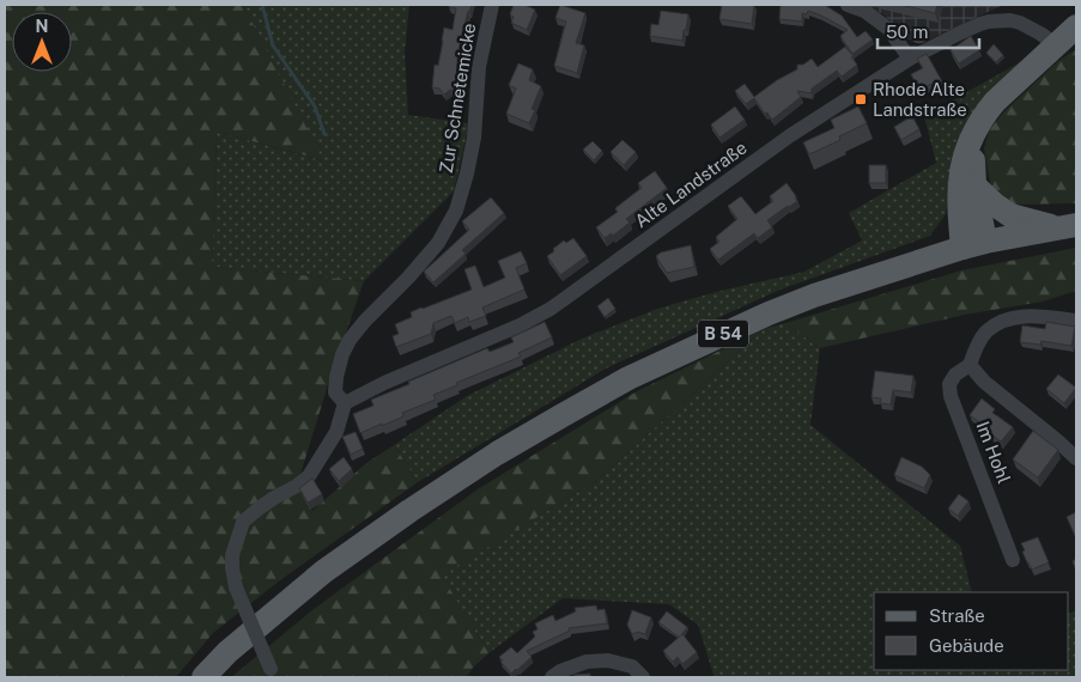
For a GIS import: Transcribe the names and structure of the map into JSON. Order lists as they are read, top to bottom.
{
  "streets": {
    "main road": ["B 54"],
    "street": ["Zur Schnetemicke", "Alte Landstraße", "Im Hohl"]
  },
  "crossings": [
    ["Zur Schnetemicke", "Alte Landstraße"]
  ],
  "places": {
    "transit": ["Rhode Alte Landstraße"]
  },
  "legend": ["Straße", "Gebäude"],
  "scale_bar": "50 m",
  "north": "top"
}
